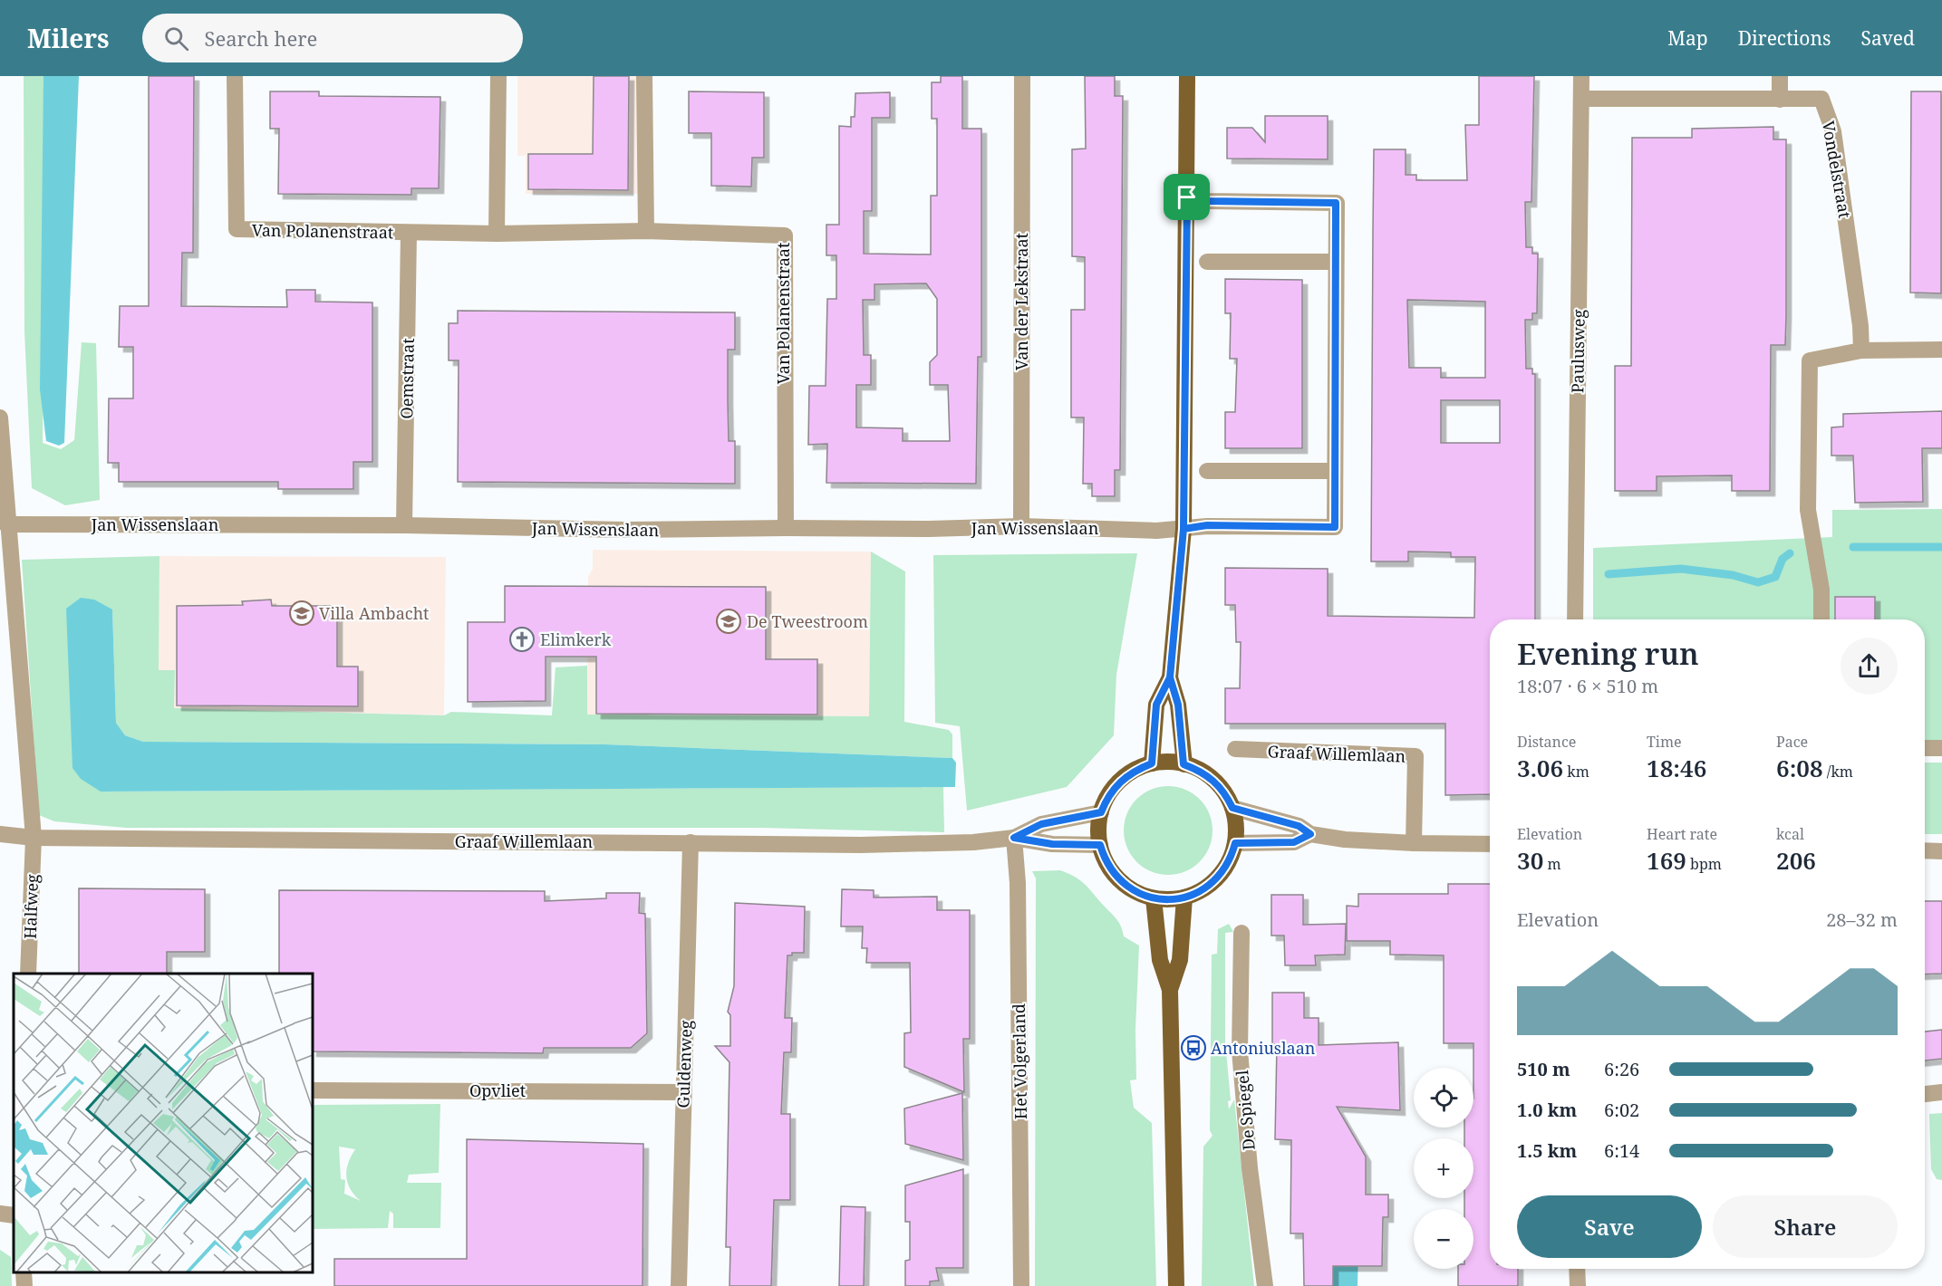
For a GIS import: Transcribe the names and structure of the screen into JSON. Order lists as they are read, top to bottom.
{
  "streets": {
    "street": [
      "Vondelstraat",
      "Van Polanenstraat",
      "Van der Lekstraat",
      "Paulusweg",
      "Oemstraat",
      "Jan Wissenslaan",
      "Graaf Willemlaan",
      "Halfweg",
      "Het Volgerland",
      "Guldenweg",
      "Opvliet",
      "De Spiegel"
    ]
  },
  "crossings": [
    ["Vondelstraat", "Paulusweg"],
    ["Van Polanenstraat", "Oemstraat"],
    ["Van Polanenstraat", "Jan Wissenslaan"],
    ["Van der Lekstraat", "Jan Wissenslaan"],
    ["Oemstraat", "Jan Wissenslaan"],
    ["Jan Wissenslaan", "Halfweg"],
    ["Graaf Willemlaan", "Halfweg"],
    ["Graaf Willemlaan", "Het Volgerland"],
    ["Graaf Willemlaan", "Guldenweg"],
    ["Guldenweg", "Opvliet"]
  ],
  "places": {
    "school or university": ["Villa Ambacht", "De Tweestroom"],
    "church": ["Elimkerk"],
    "bus stop": ["Antoniuslaan"]
  },
  "page": {
    "header": "Milers",
    "search": "Search here",
    "nav": ["Map", "Directions", "Saved"],
    "heading": ["Evening run", "18:07 · 6 × 510 m"],
    "stats": [
      ["Distance", "3.06 km"],
      ["Time", "18:46"],
      ["Pace", "6:08 /km"],
      ["Elevation", "30 m"],
      ["Heart rate", "169 bpm"],
      ["kcal", "206"]
    ],
    "chart": ["Elevation", "28–32 m"],
    "list": [
      {
        "name": "510 m",
        "note": "6:26"
      },
      {
        "name": "1.0 km",
        "note": "6:02"
      },
      {
        "name": "1.5 km",
        "note": "6:14"
      }
    ],
    "map_buttons": ["+", "−"],
    "buttons": ["Save", "Share"]
  }
}
